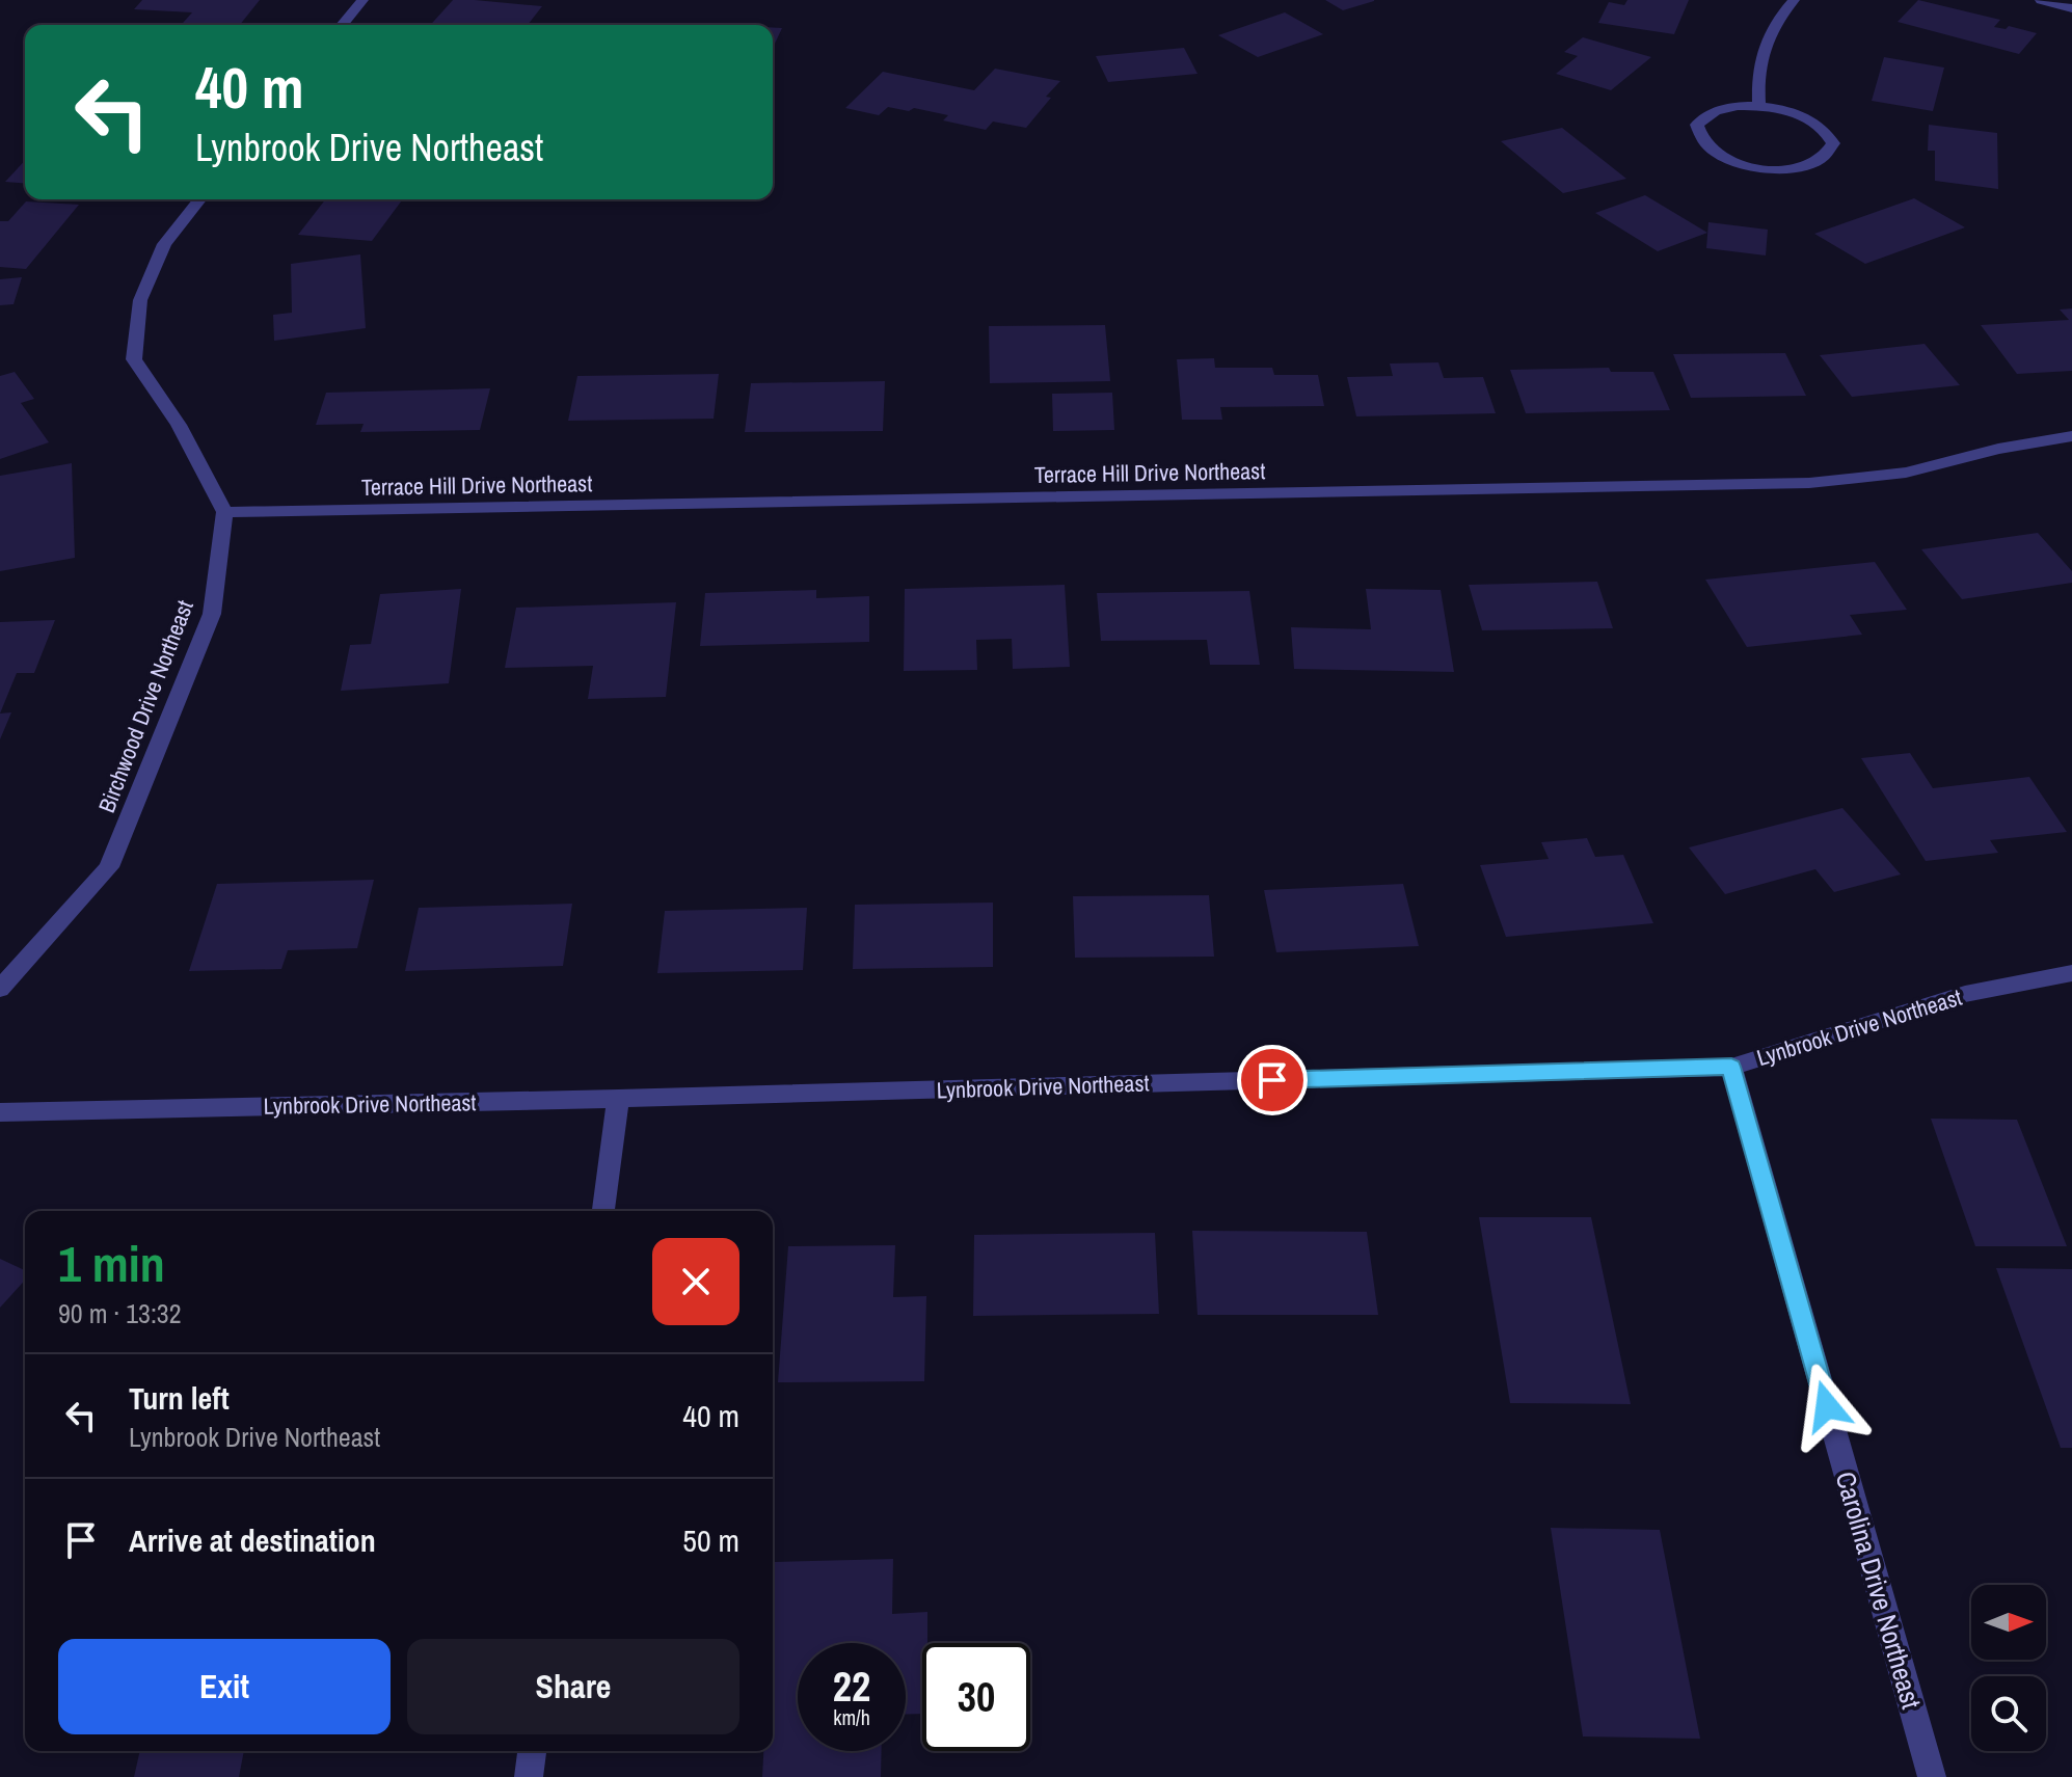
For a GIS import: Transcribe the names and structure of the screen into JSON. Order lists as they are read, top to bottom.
{
  "streets": {
    "street": [
      "Terrace Hill Drive Northeast",
      "Birchwood Drive Northeast",
      "Lynbrook Drive Northeast",
      "Carolina Drive Northeast"
    ]
  },
  "crossings": [
    ["Terrace Hill Drive Northeast", "Birchwood Drive Northeast"],
    ["Lynbrook Drive Northeast", "Carolina Drive Northeast"]
  ],
  "north": "right",
  "page": {
    "turn": ["40 m", "Lynbrook Drive Northeast"],
    "heading": ["1 min", "90 m · 13:32"],
    "list": [
      {
        "name": "Turn left",
        "note": "Lynbrook Drive Northeast",
        "value": "40 m"
      },
      {
        "name": "Arrive at destination",
        "value": "50 m"
      }
    ],
    "buttons": ["Exit", "Share"],
    "speed": "22 km/h",
    "limit": "30"
  }
}
